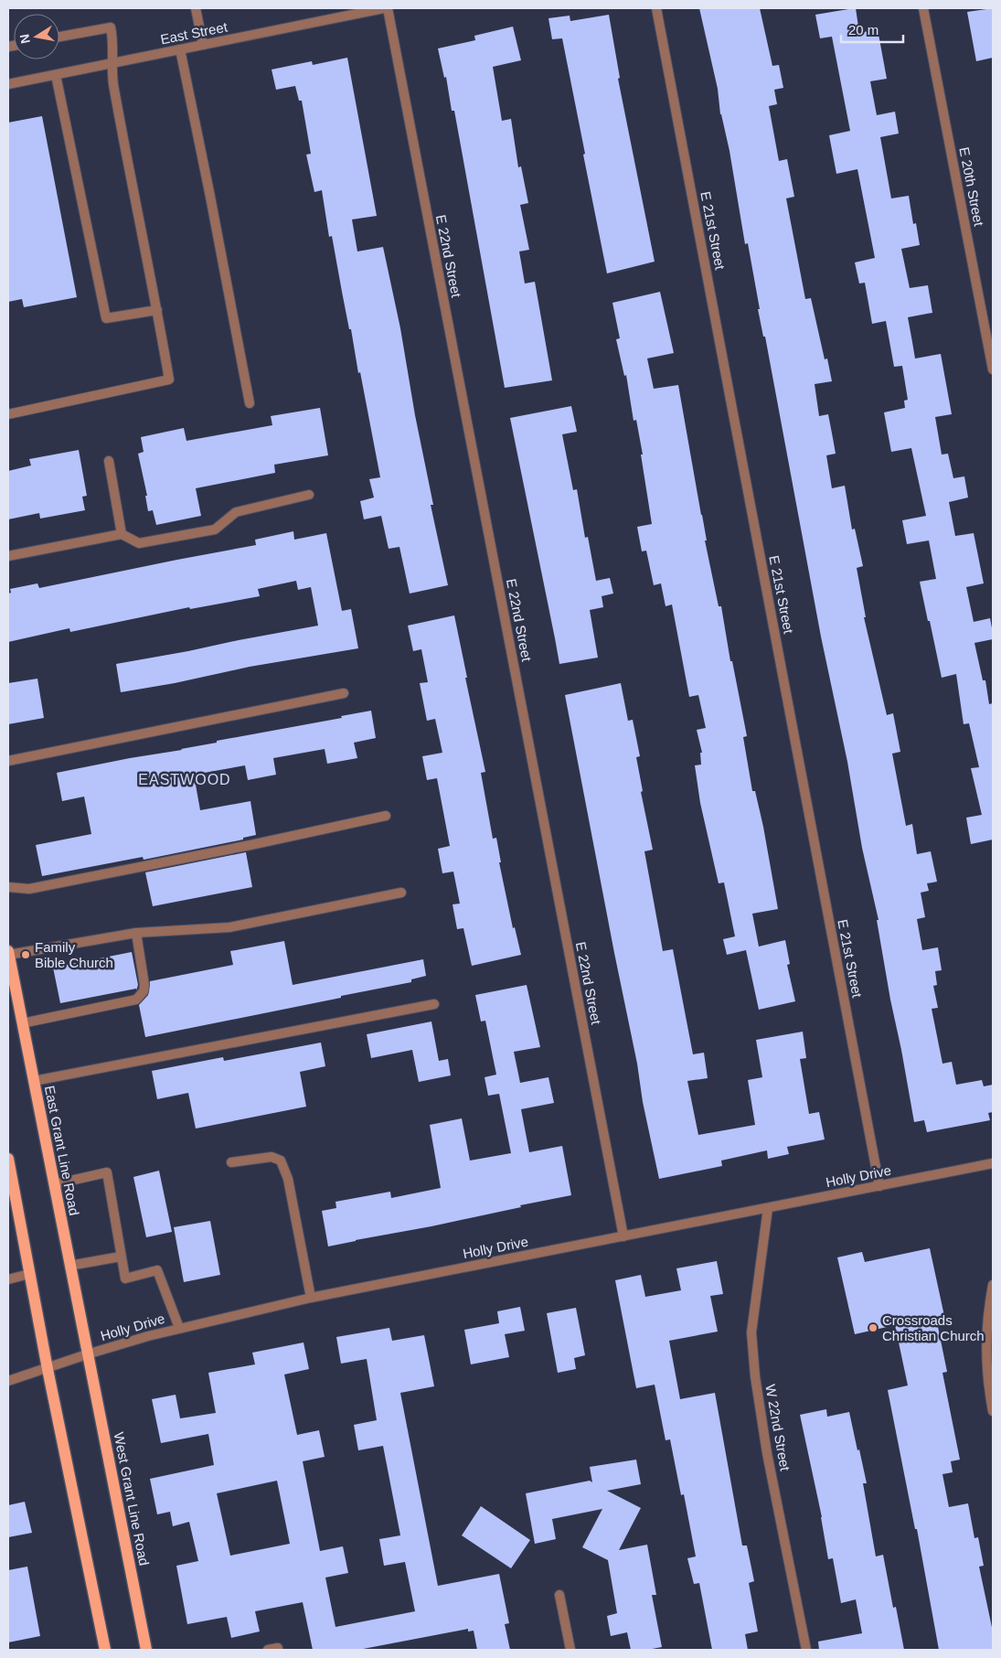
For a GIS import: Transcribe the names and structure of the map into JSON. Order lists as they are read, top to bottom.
{
  "streets": {
    "main road": ["East Grant Line Road", "West Grant Line Road"],
    "street": [
      "East Street",
      "E 20th Street",
      "E 21st Street",
      "E 22nd Street",
      "Holly Drive",
      "W 22nd Street"
    ]
  },
  "crossings": [
    ["East Street", "E 22nd Street"],
    ["E 21st Street", "Holly Drive"],
    ["E 22nd Street", "Holly Drive"],
    ["East Grant Line Road", "Holly Drive"],
    ["East Grant Line Road", "West Grant Line Road"],
    ["Holly Drive", "W 22nd Street"],
    ["Holly Drive", "West Grant Line Road"]
  ],
  "districts": ["EASTWOOD"],
  "places": ["Family Bible Church", "Crossroads Christian Church"],
  "scale_bar": "20 m",
  "north": "left"
}
